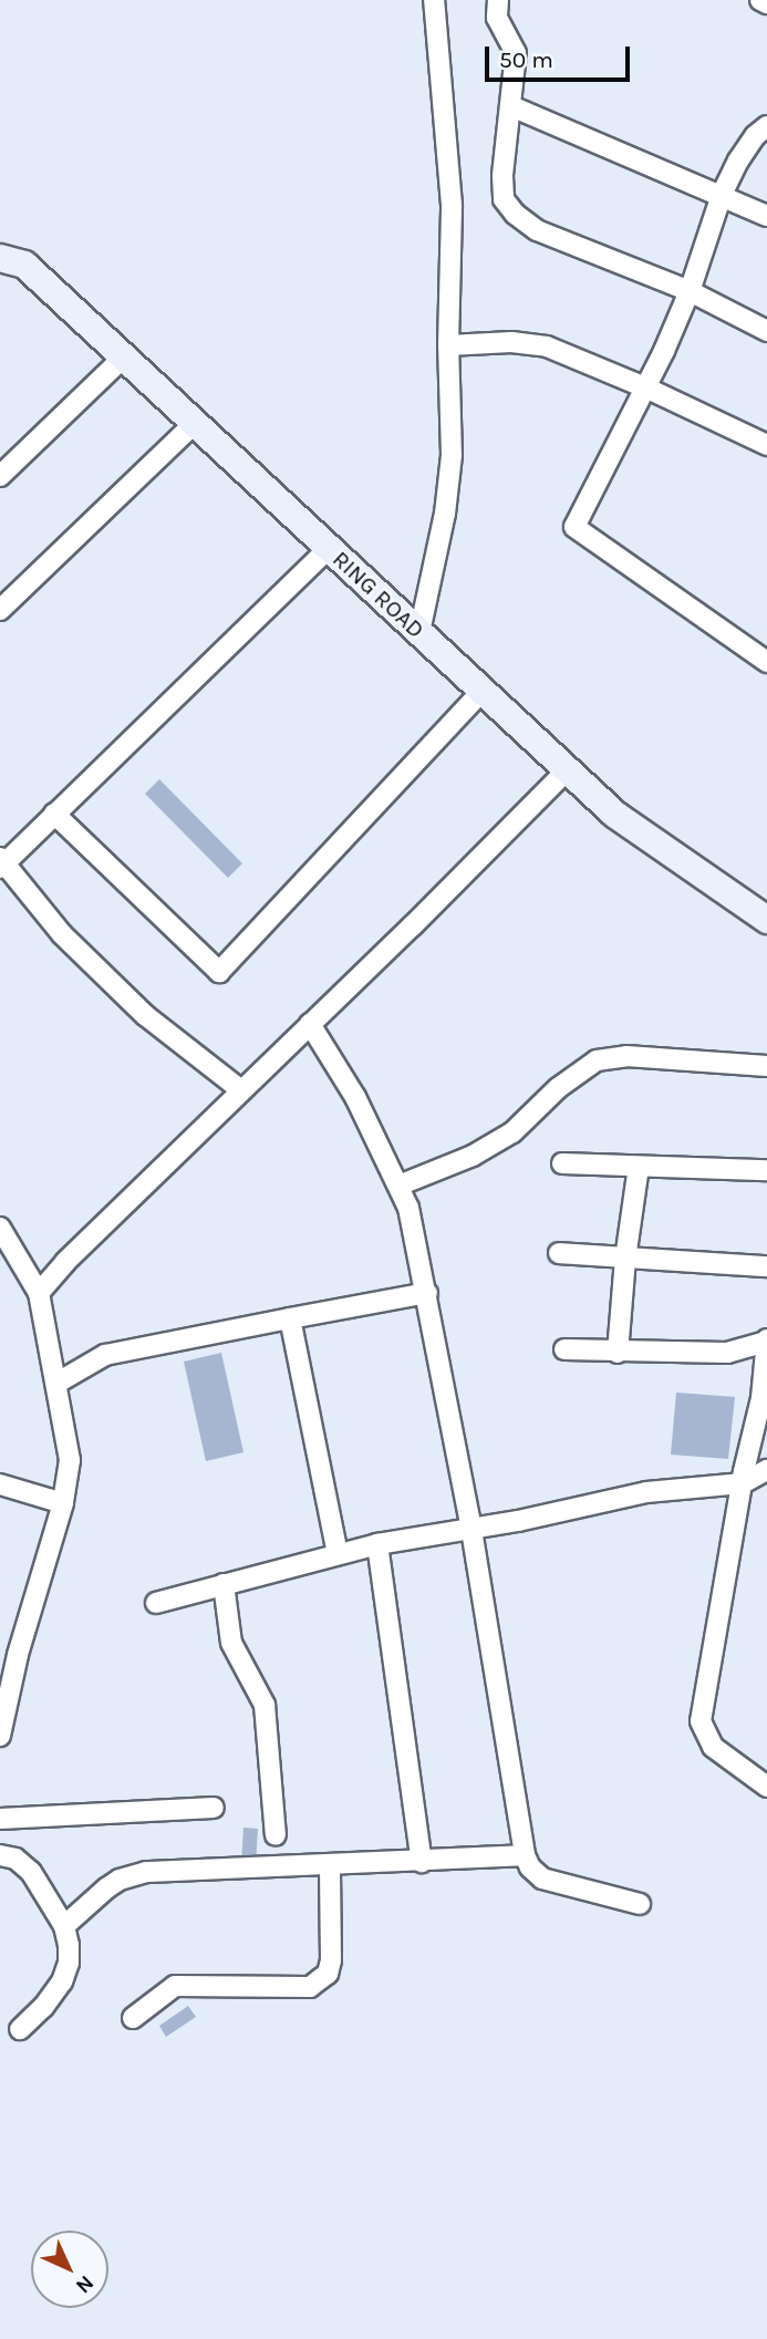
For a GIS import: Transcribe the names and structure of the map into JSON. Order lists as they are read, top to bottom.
{
  "streets": {
    "main road": ["RING ROAD"]
  },
  "scale_bar": "50 m",
  "north": "bottom right"
}
